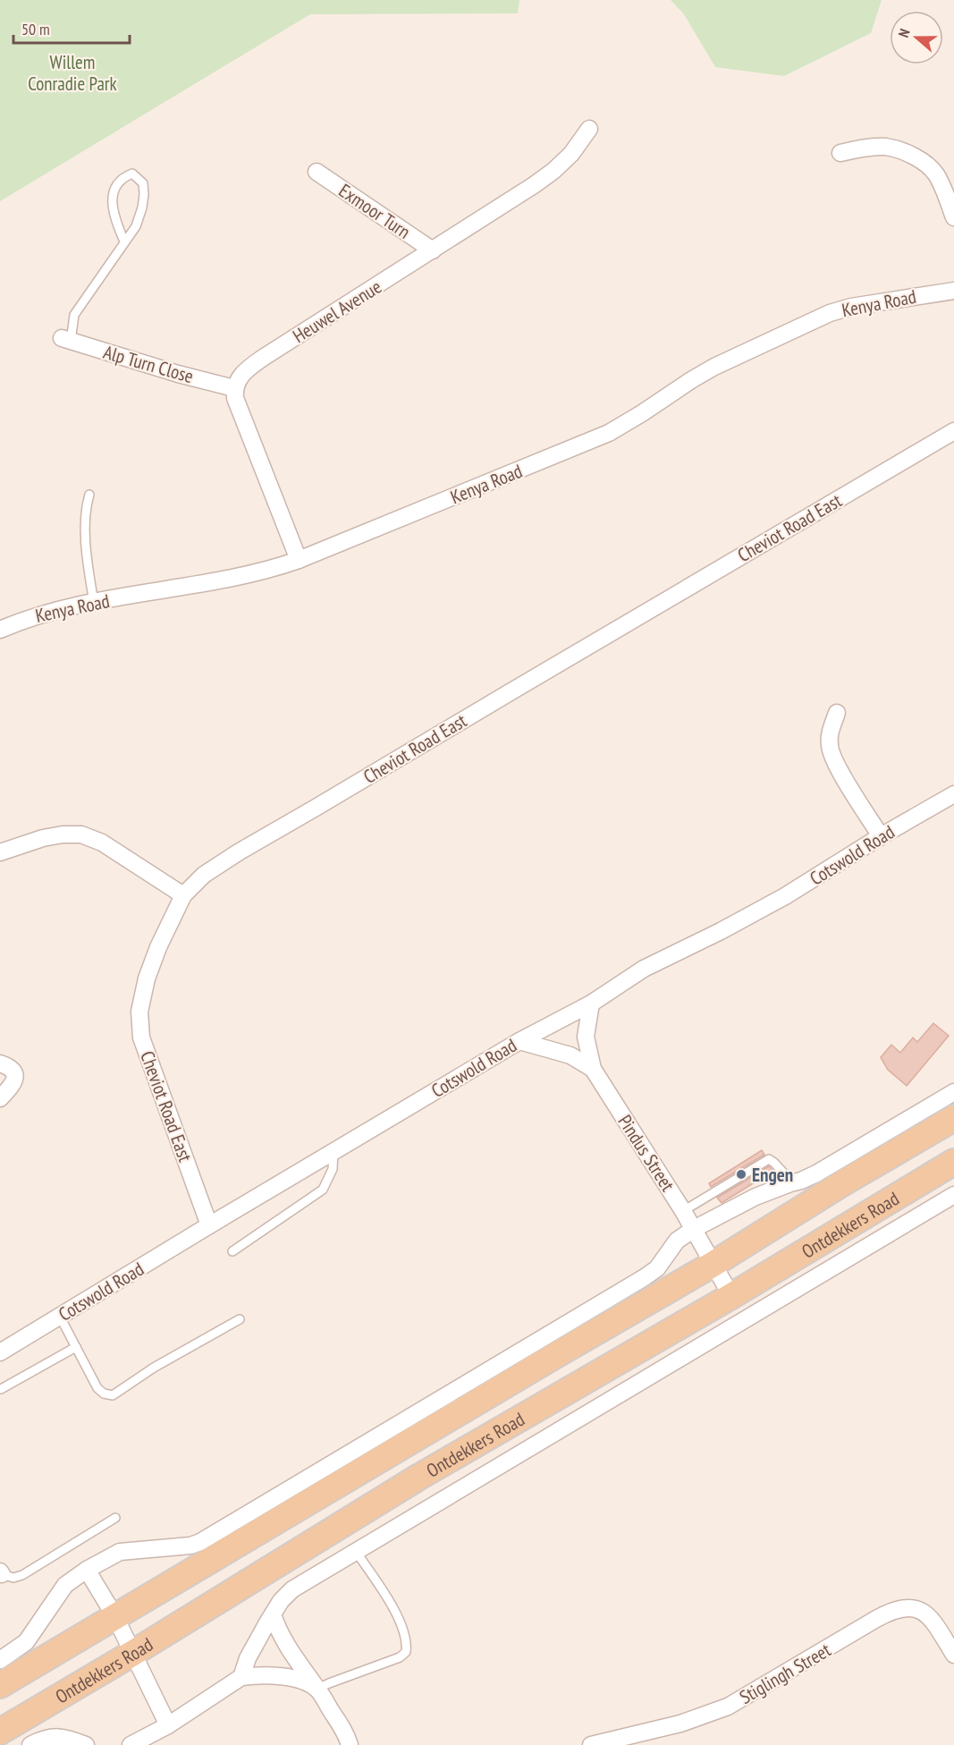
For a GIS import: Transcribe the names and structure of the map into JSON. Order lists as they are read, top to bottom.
{
  "streets": {
    "main road": ["Ontdekkers Road"],
    "street": [
      "Exmoor Turn",
      "Kenya Road",
      "Heuwel Avenue",
      "Alp Turn Close",
      "Cheviot Road East",
      "Cotswold Road",
      "Pindus Street",
      "Stiglingh Street"
    ]
  },
  "crossings": [
    ["Exmoor Turn", "Heuwel Avenue"],
    ["Heuwel Avenue", "Alp Turn Close"],
    ["Cheviot Road East", "Cotswold Road"],
    ["Cotswold Road", "Pindus Street"],
    ["Pindus Street", "Ontdekkers Road"]
  ],
  "parks": ["Willem Conradie Park"],
  "places": ["Engen"],
  "scale_bar": "50 m",
  "north": "left"
}
